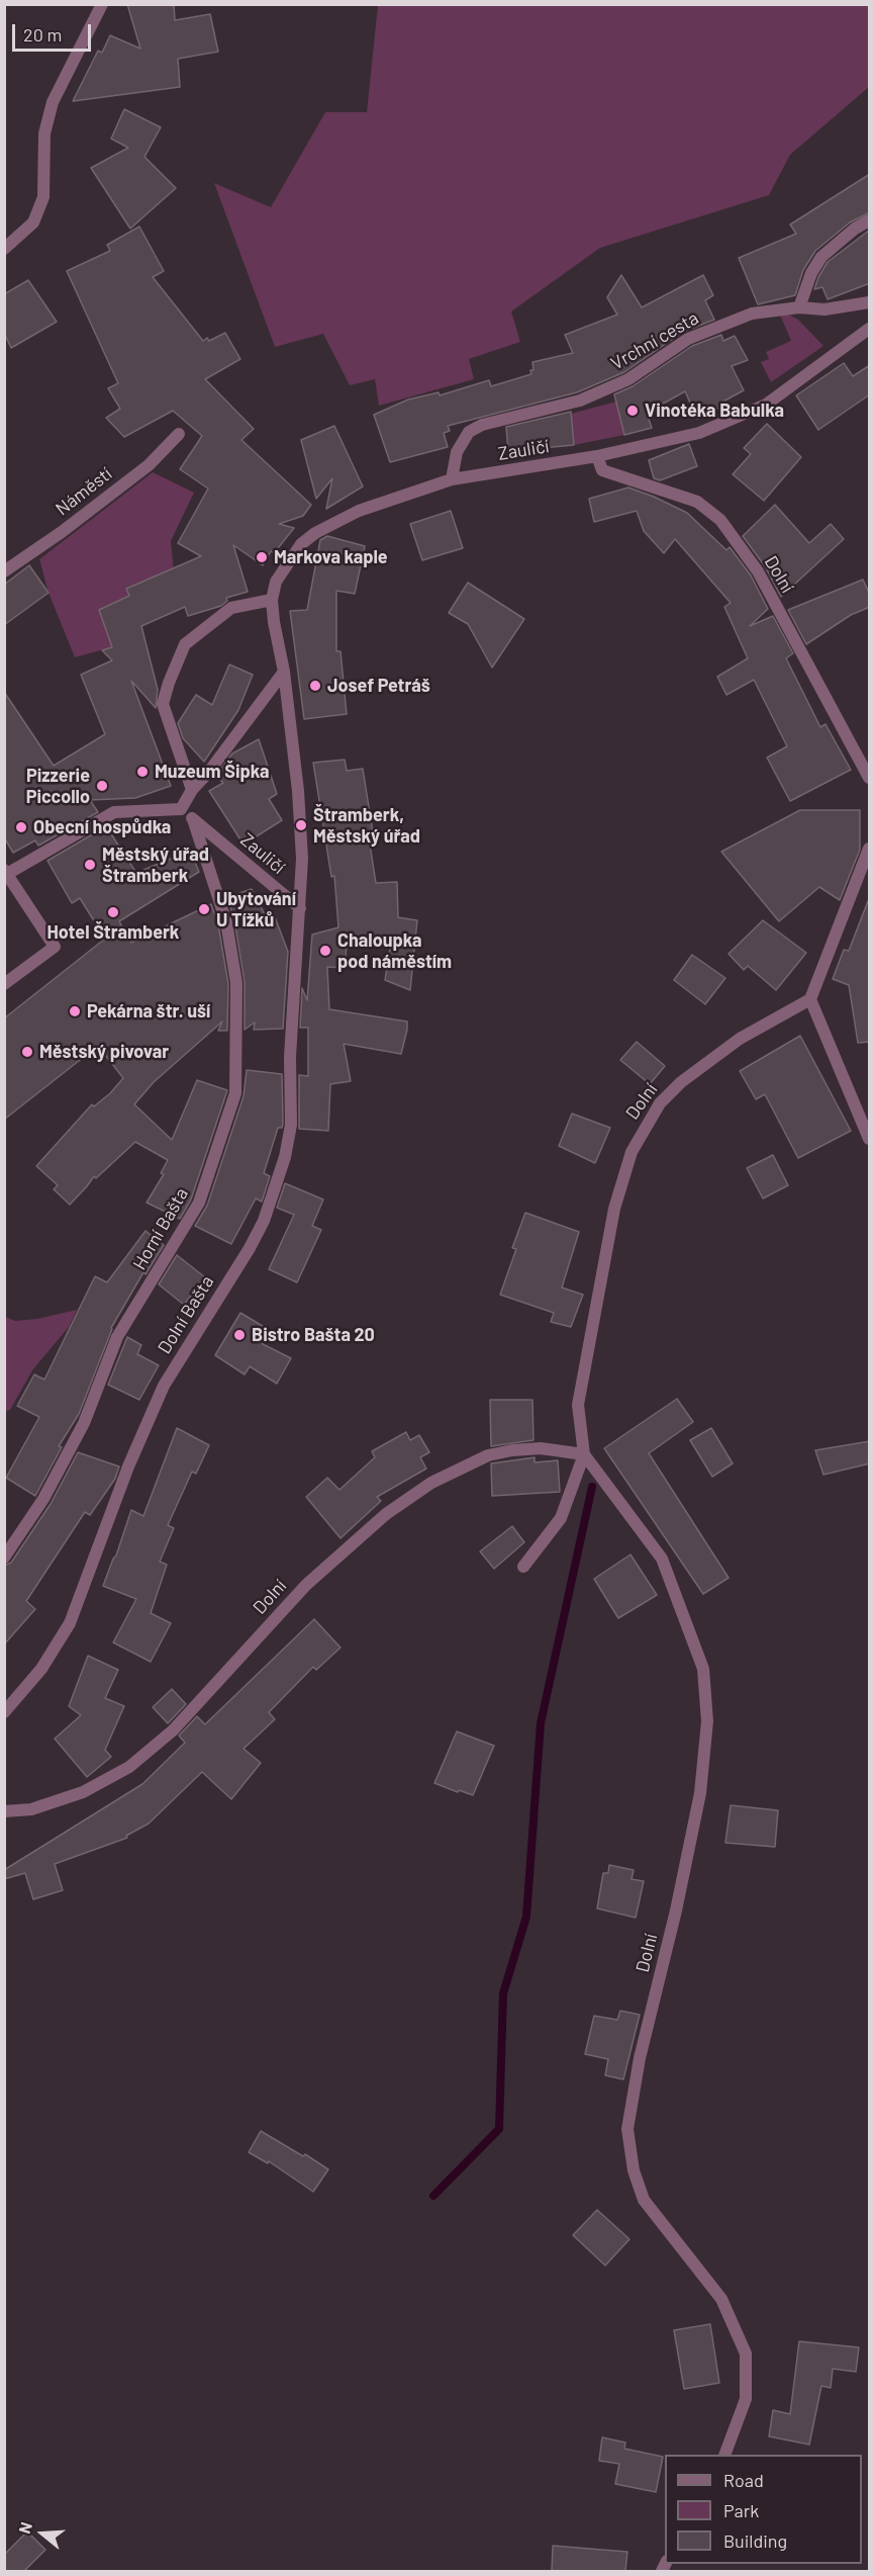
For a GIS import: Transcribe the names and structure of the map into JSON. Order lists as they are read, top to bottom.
{
  "streets": {
    "street": [
      "Vrchní cesta",
      "Zauličí",
      "Náměstí",
      "Dolní",
      "Horní Bašta",
      "Dolní Bašta"
    ]
  },
  "crossings": [
    ["Vrchní cesta", "Zauličí"],
    ["Zauličí", "Dolní"],
    ["Zauličí", "Horní Bašta"],
    ["Zauličí", "Dolní Bašta"]
  ],
  "places": [
    "Vinotéka Babulka",
    "Markova kaple",
    "Josef Petráš",
    "Muzeum Šipka",
    "Pizzerie Piccollo",
    "Štramberk, Městský úřad",
    "Obecní hospůdka",
    "Městský úřad Štramberk",
    "Ubytování U Tížků",
    "Hotel Štramberk",
    "Chaloupka pod náměstím",
    "Pekárna štr. uší",
    "Městský pivovar",
    "Bistro Bašta 20"
  ],
  "legend": ["Road", "Park", "Building"],
  "scale_bar": "20 m",
  "north": "left"
}
